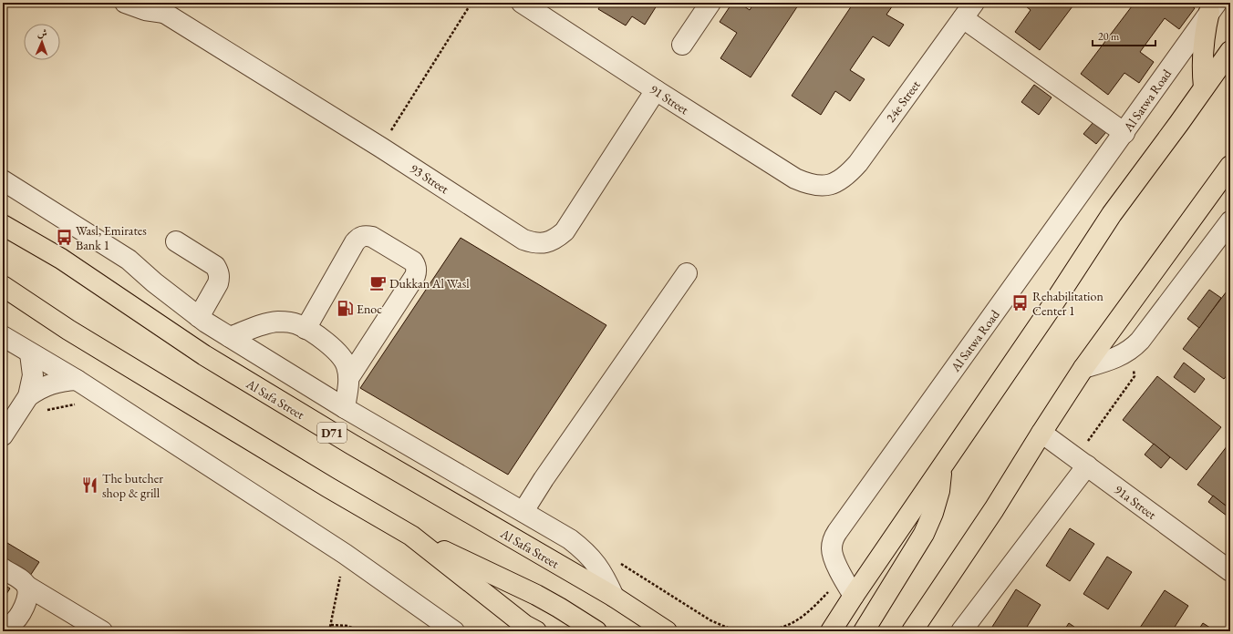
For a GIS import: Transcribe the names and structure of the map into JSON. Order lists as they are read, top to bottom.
{
  "streets": {
    "main road": ["Al Safa Street", "D71"],
    "street": [
      "91 Street",
      "Al Satwa Road",
      "24e Street",
      "93 Street",
      "91a Street"
    ]
  },
  "crossings": [
    ["91 Street", "24e Street"],
    ["91 Street", "93 Street"]
  ],
  "places": {
    "bus stop": ["Wasl, Emirates Bank 1", "Rehabilitation Center 1"],
    "cafe": ["Dukkan Al Wasl"],
    "fuel station": ["Enoc"],
    "restaurant": ["The butcher shop & grill"]
  },
  "scale_bar": "20 m",
  "north": "top"
}
